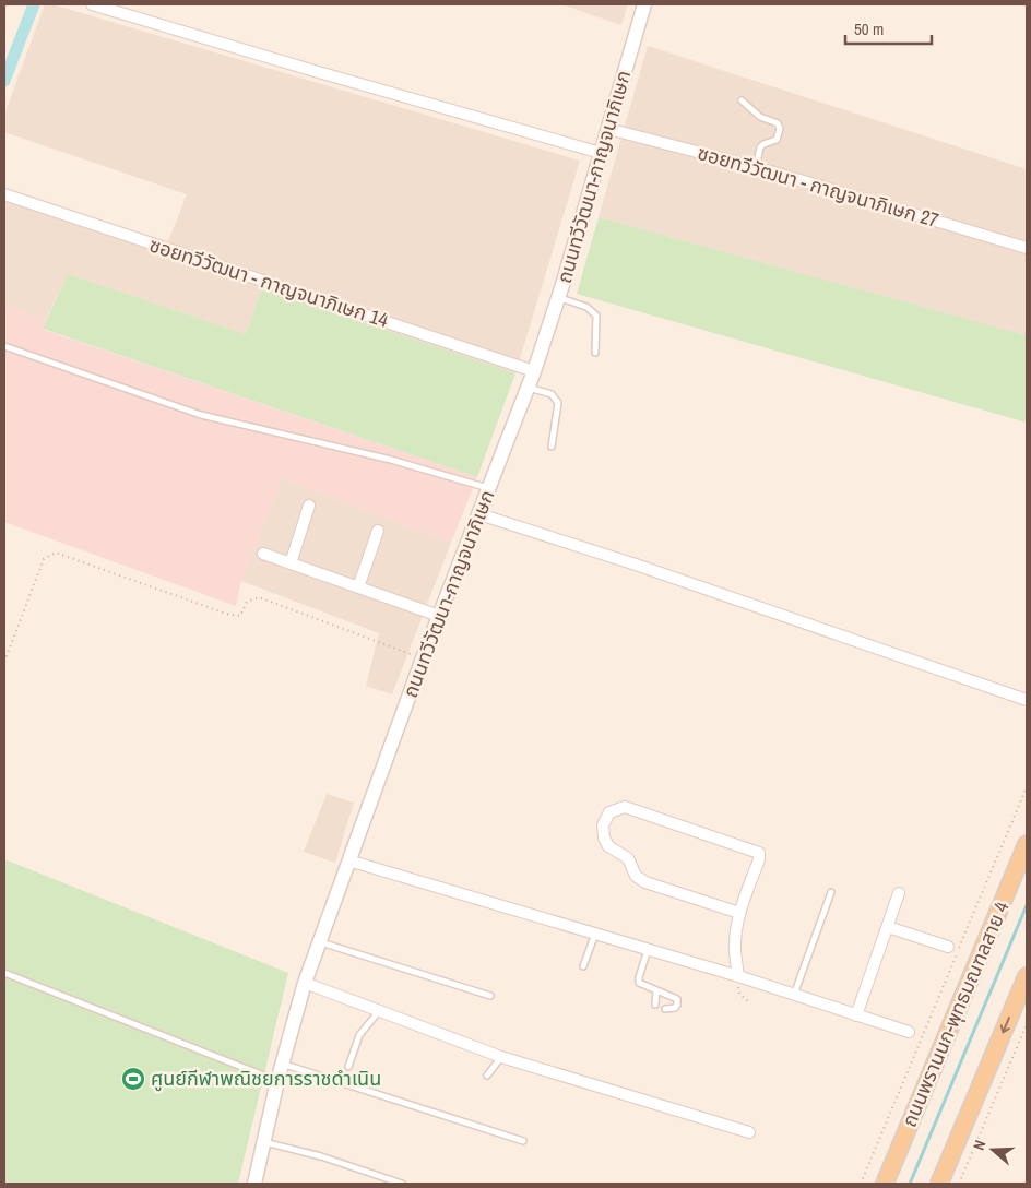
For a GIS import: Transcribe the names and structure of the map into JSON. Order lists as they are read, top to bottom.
{
  "streets": {
    "main road": ["ถนนพรานนก-พุทธมณฑลสาย 4"],
    "street": ["ถนนทวีวัฒนา-กาญจนาภิเษก", "ซอยทวีวัฒนา - กาญจนาภิเษก 27", "ซอยทวีวัฒนา - กาญจนาภิเษก 14"]
  },
  "crossings": [
    ["ถนนทวีวัฒนา-กาญจนาภิเษก", "ซอยทวีวัฒนา - กาญจนาภิเษก 27"],
    ["ถนนทวีวัฒนา-กาญจนาภิเษก", "ซอยทวีวัฒนา - กาญจนาภิเษก 14"]
  ],
  "places": {
    "sports": ["ศูนย์กีฬาพณิชยการราชดำเนิน"]
  },
  "scale_bar": "50 m",
  "north": "left"
}
